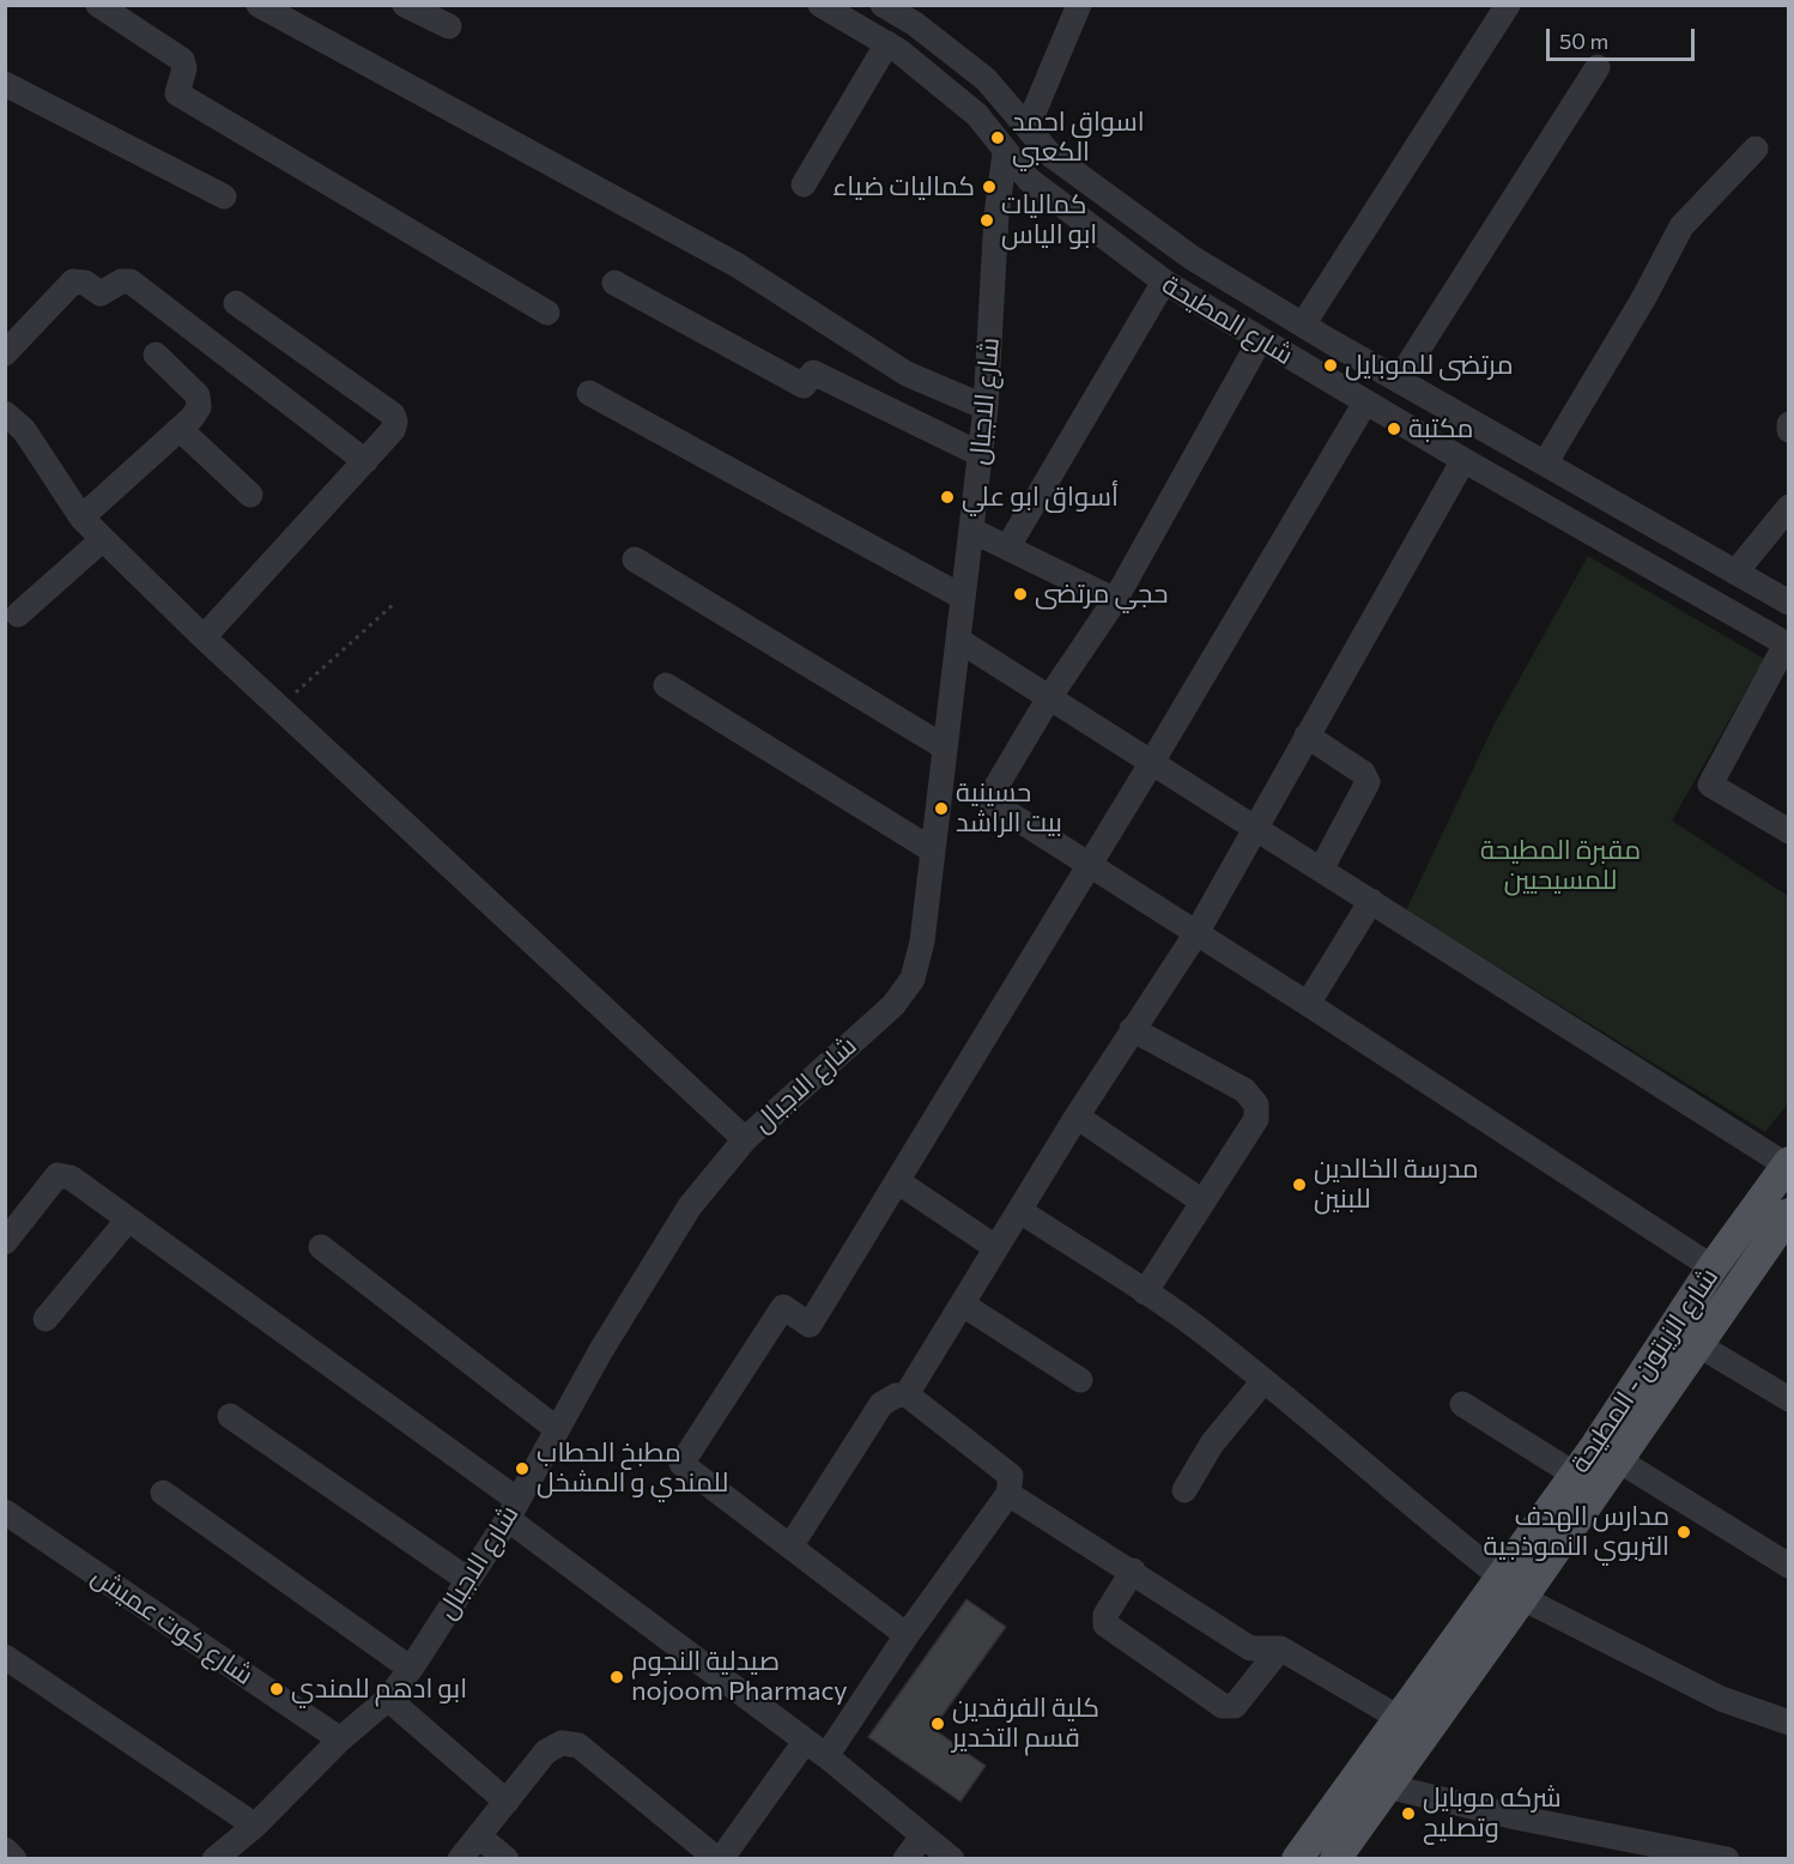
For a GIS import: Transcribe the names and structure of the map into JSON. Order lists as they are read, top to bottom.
{
  "streets": {
    "main road": ["شارع الزيتون - المطيحة"],
    "street": ["شارع المطيحة", "شارع الاجبال", "شارع كوت عميش"]
  },
  "crossings": [
    ["شارع المطيحة", "شارع الاجبال"],
    ["شارع الاجبال", "شارع كوت عميش"]
  ],
  "parks": ["مقبرة المطيحة للمسيحيين"],
  "places": [
    "اسواق احمد الكعبي",
    "كماليات ضياء",
    "كماليات ابو الياس",
    "مرتضى للموبايل",
    "مكتبة",
    "أسواق ابو علي",
    "حجي مرتضى",
    "حسينية بيت الراشد",
    "مدرسة الخالدين للبنين",
    "مطبخ الحطاب للمندي و المشخل",
    "مدارس الهدف التربوي النموذجية",
    "صيدلية النجوم nojoom Pharmacy",
    "ابو ادهم للمندي",
    "كلية الفرقدين قسم التخدير",
    "شركه موبايل وتصليح"
  ],
  "scale_bar": "50 m"
}
